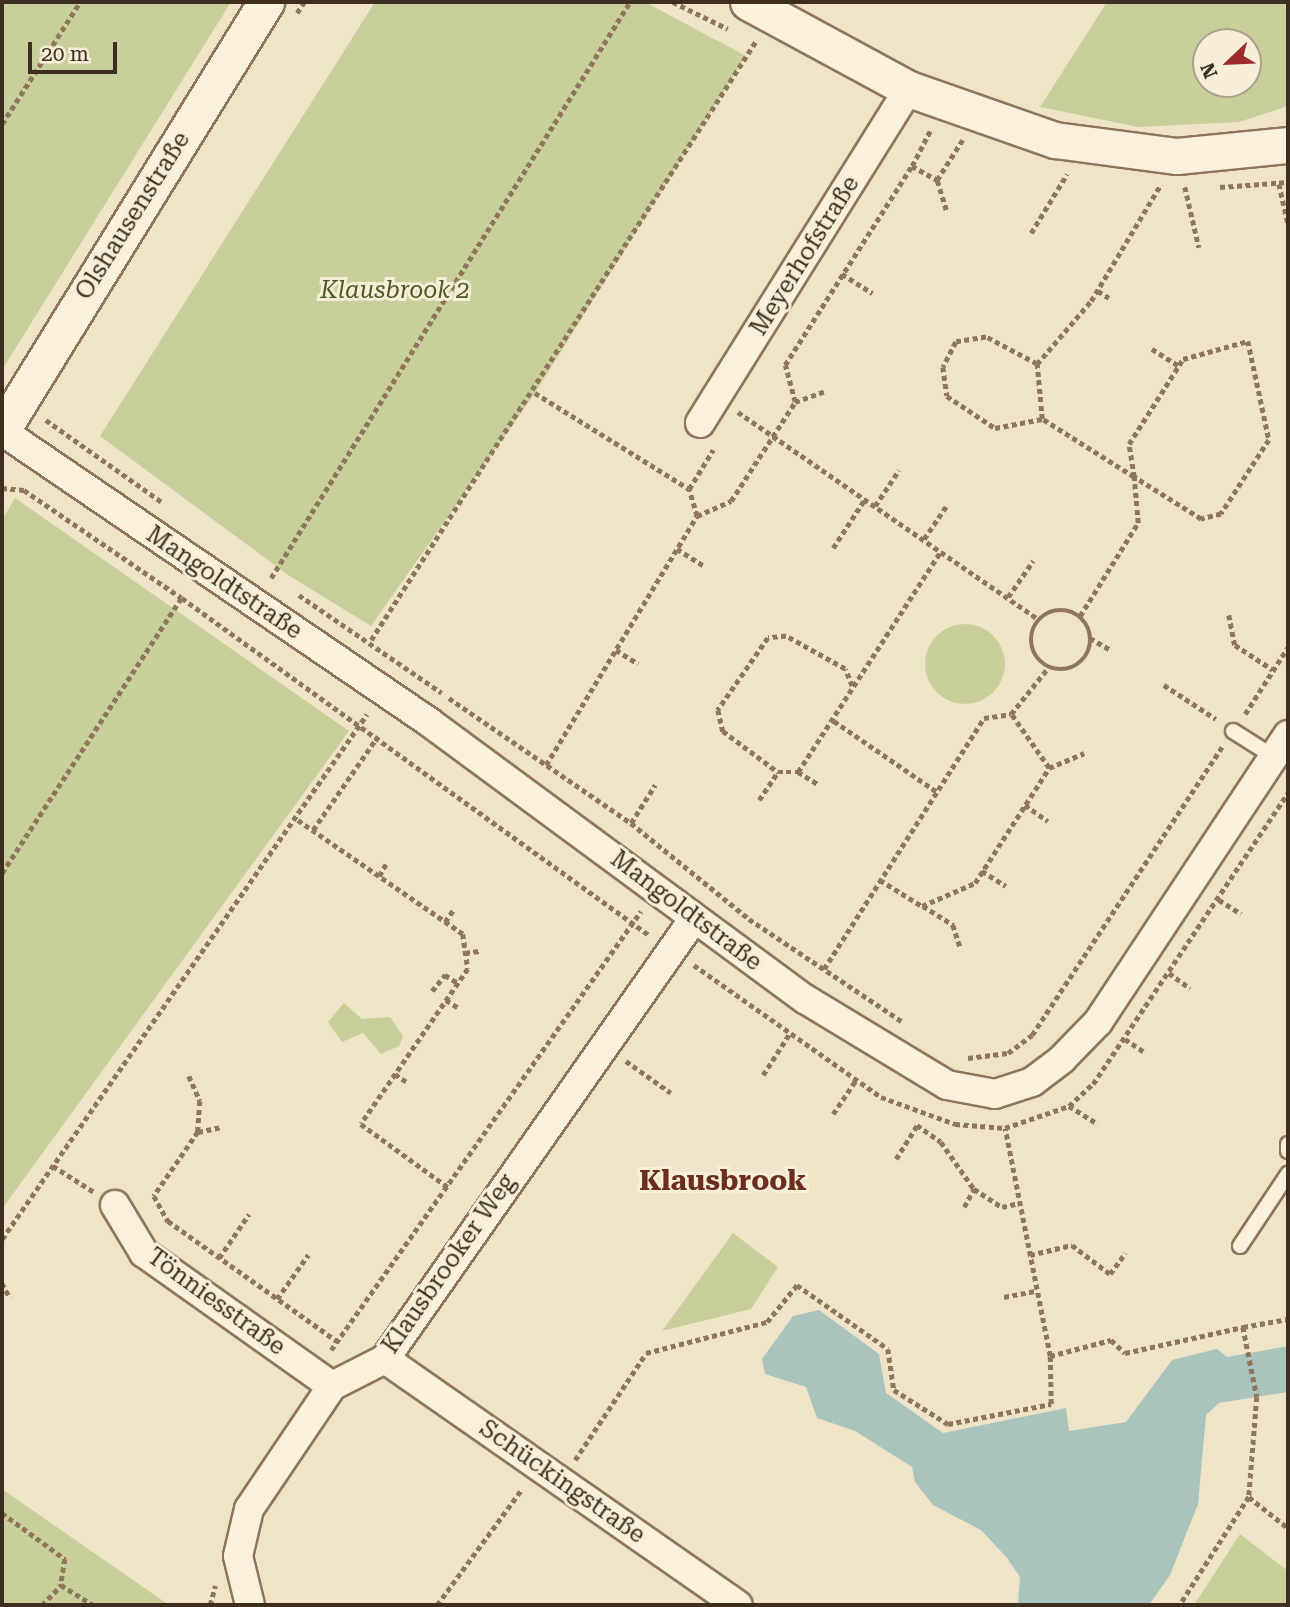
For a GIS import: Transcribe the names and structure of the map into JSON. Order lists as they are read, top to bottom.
{
  "streets": {
    "street": [
      "Olshausenstraße",
      "Meyerhofstraße",
      "Mangoldtstraße",
      "Klausbrooker Weg",
      "Tönniesstraße",
      "Schückingstraße"
    ]
  },
  "crossings": [
    ["Olshausenstraße", "Mangoldtstraße"],
    ["Mangoldtstraße", "Klausbrooker Weg"],
    ["Klausbrooker Weg", "Tönniesstraße"],
    ["Klausbrooker Weg", "Schückingstraße"]
  ],
  "districts": ["Klausbrook"],
  "parks": ["Klausbrook 2"],
  "scale_bar": "20 m",
  "north": "bottom left"
}
